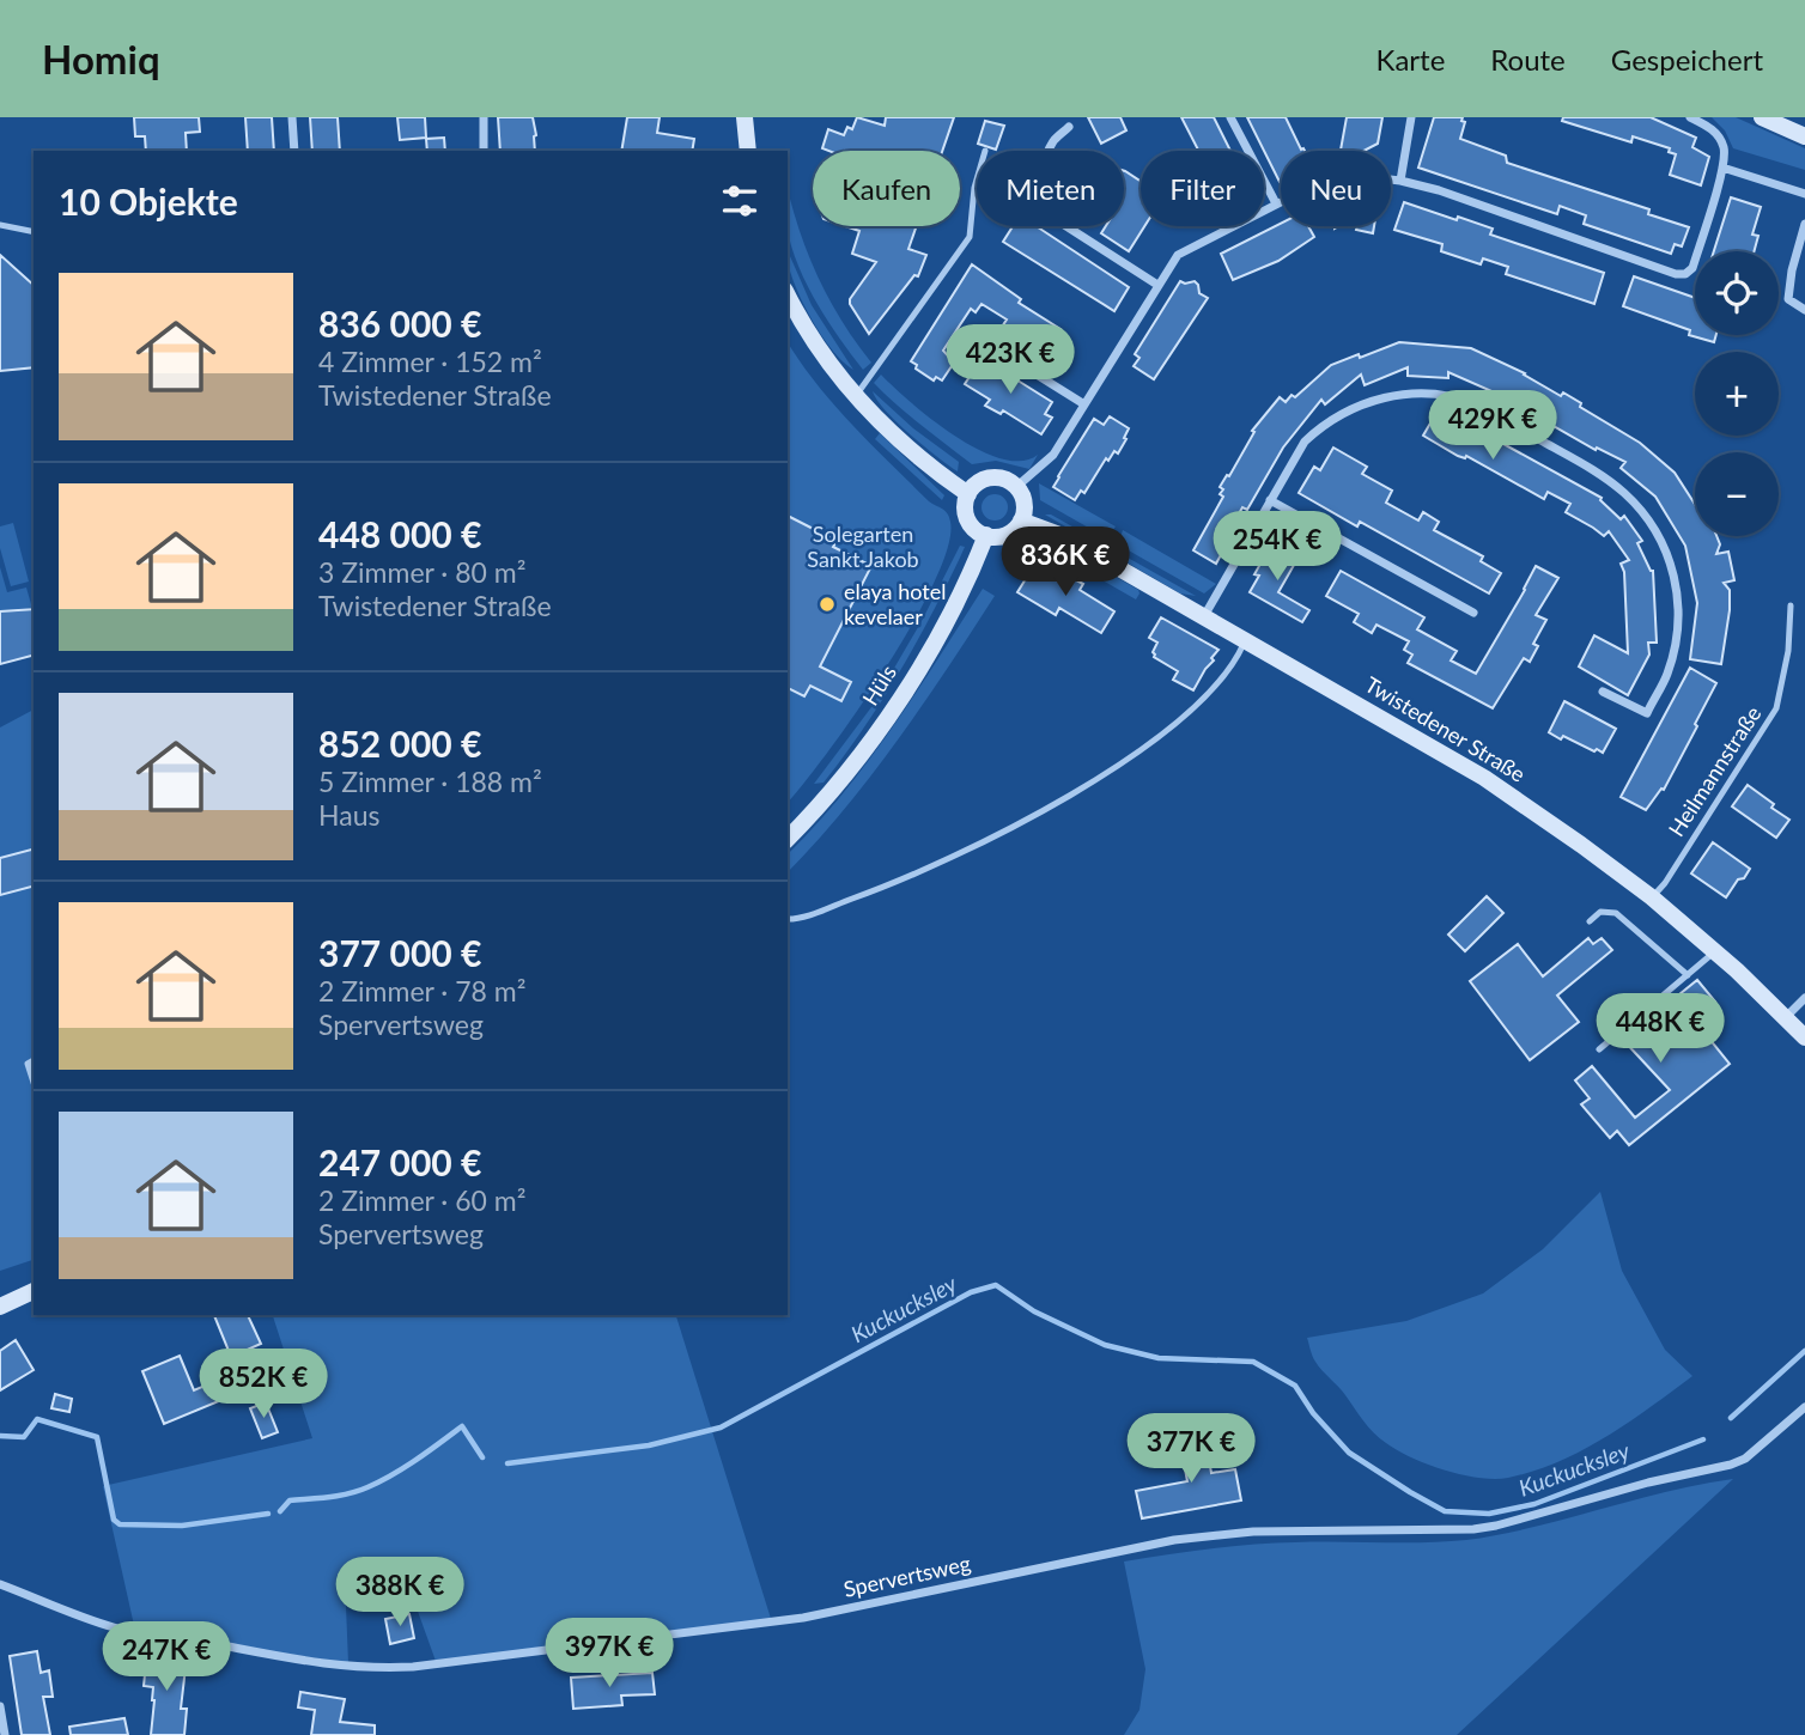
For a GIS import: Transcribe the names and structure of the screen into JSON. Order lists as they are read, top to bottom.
{
  "streets": {
    "street": ["Hüls", "Twistedener Straße", "Spervertsweg"],
    "lane": ["Heilmannstraße"]
  },
  "crossings": [
    ["Hüls", "Twistedener Straße"],
    ["Twistedener Straße", "Heilmannstraße"]
  ],
  "water": ["Kuckucksley"],
  "parks": ["Solegarten Sankt Jakob"],
  "places": ["elaya hotel kevelaer"],
  "page": {
    "header": "Homiq",
    "nav": ["Karte", "Route", "Gespeichert"],
    "chip": [
      "Kaufen",
      "Mieten",
      "Filter",
      "Neu"
    ],
    "heading": "10 Objekte",
    "map_buttons": ["+", "−"],
    "list": [
      {
        "name": "836 000 €",
        "note": "4 Zimmer · 152 m² · Twistedener Straße"
      },
      {
        "name": "448 000 €",
        "note": "3 Zimmer · 80 m² · Twistedener Straße"
      },
      {
        "name": "852 000 €",
        "note": "5 Zimmer · 188 m² · Haus"
      },
      {
        "name": "377 000 €",
        "note": "2 Zimmer · 78 m² · Spervertsweg"
      },
      {
        "name": "247 000 €",
        "note": "2 Zimmer · 60 m² · Spervertsweg"
      }
    ],
    "price": [
      "423K €",
      "429K €",
      "254K €",
      "836K €",
      "448K €",
      "852K €",
      "377K €",
      "388K €",
      "397K €",
      "247K €"
    ]
  }
}
